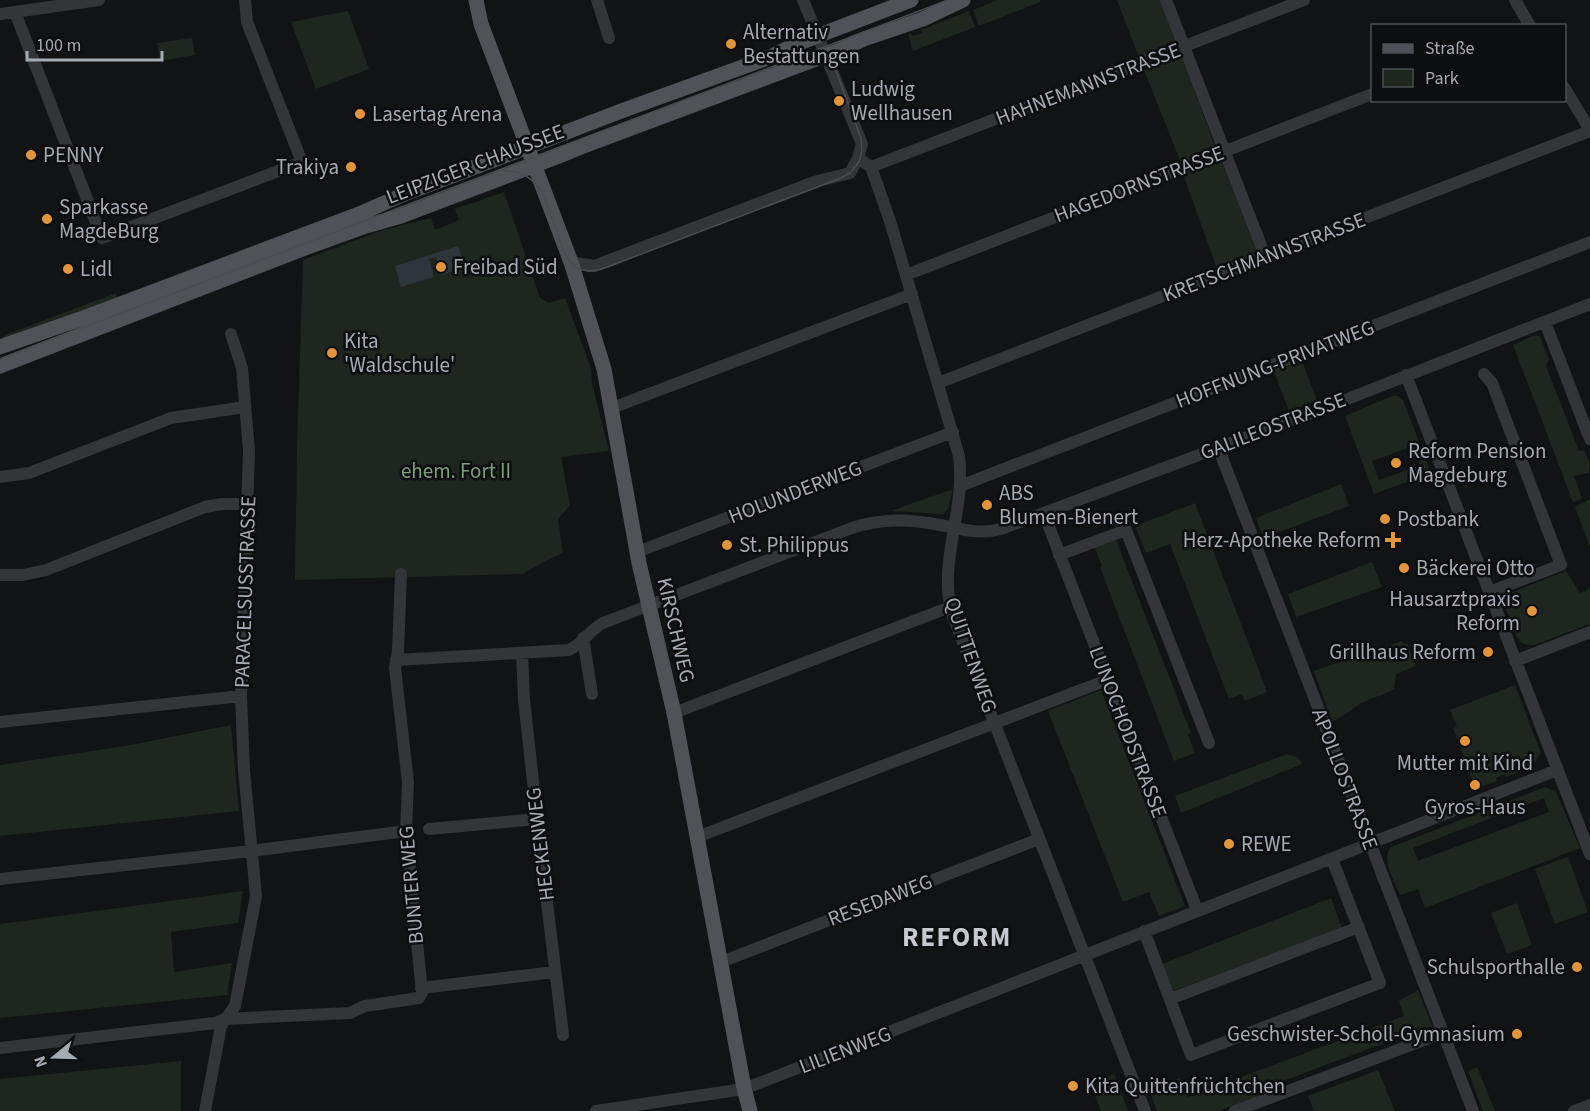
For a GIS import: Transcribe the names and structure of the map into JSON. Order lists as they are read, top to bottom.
{
  "streets": {
    "main road": ["LEIPZIGER CHAUSSEE", "KIRSCHWEG"],
    "street": [
      "HAHNEMANNSTRASSE",
      "HAGEDORNSTRASSE",
      "KRETSCHMANNSTRASSE",
      "HOFFNUNG-PRIVATWEG",
      "GALILEOSTRASSE",
      "HOLUNDERWEG",
      "PARACELSUSSTRASSE",
      "QUITTENWEG",
      "LUNOCHODSTRASSE",
      "APOLLOSTRASSE",
      "HECKENWEG",
      "BUNTER WEG",
      "RESEDAWEG",
      "LILIENWEG"
    ]
  },
  "crossings": [
    ["HAHNEMANNSTRASSE", "QUITTENWEG"],
    ["LEIPZIGER CHAUSSEE", "KIRSCHWEG"],
    ["HAGEDORNSTRASSE", "QUITTENWEG"],
    ["KRETSCHMANNSTRASSE", "QUITTENWEG"],
    ["HOFFNUNG-PRIVATWEG", "QUITTENWEG"],
    ["GALILEOSTRASSE", "QUITTENWEG"],
    ["GALILEOSTRASSE", "LUNOCHODSTRASSE"],
    ["GALILEOSTRASSE", "APOLLOSTRASSE"],
    ["HOLUNDERWEG", "KIRSCHWEG"],
    ["HOLUNDERWEG", "QUITTENWEG"],
    ["KIRSCHWEG", "RESEDAWEG"],
    ["KIRSCHWEG", "LILIENWEG"],
    ["QUITTENWEG", "RESEDAWEG"],
    ["QUITTENWEG", "LILIENWEG"],
    ["LUNOCHODSTRASSE", "LILIENWEG"],
    ["APOLLOSTRASSE", "LILIENWEG"]
  ],
  "districts": ["REFORM"],
  "parks": ["ehem. Fort II"],
  "places": {
    "other": [
      "Alternativ Bestattungen",
      "Ludwig Wellhausen",
      "Lasertag Arena",
      "PENNY",
      "Trakiya",
      "Sparkasse MagdeBurg",
      "Freibad Süd",
      "Lidl",
      "Kita 'Waldschule'",
      "Reform Pension Magdeburg",
      "ABS Blumen-Bienert",
      "Postbank",
      "St. Philippus",
      "Bäckerei Otto",
      "Hausarztpraxis Reform",
      "Grillhaus Reform",
      "Mutter mit Kind",
      "Gyros-Haus",
      "REWE",
      "Schulsporthalle",
      "Geschwister-Scholl-Gymnasium",
      "Kita Quittenfrüchtchen"
    ],
    "health": ["Herz-Apotheke Reform"]
  },
  "legend": ["Straße", "Park"],
  "scale_bar": "100 m",
  "north": "left"
}
